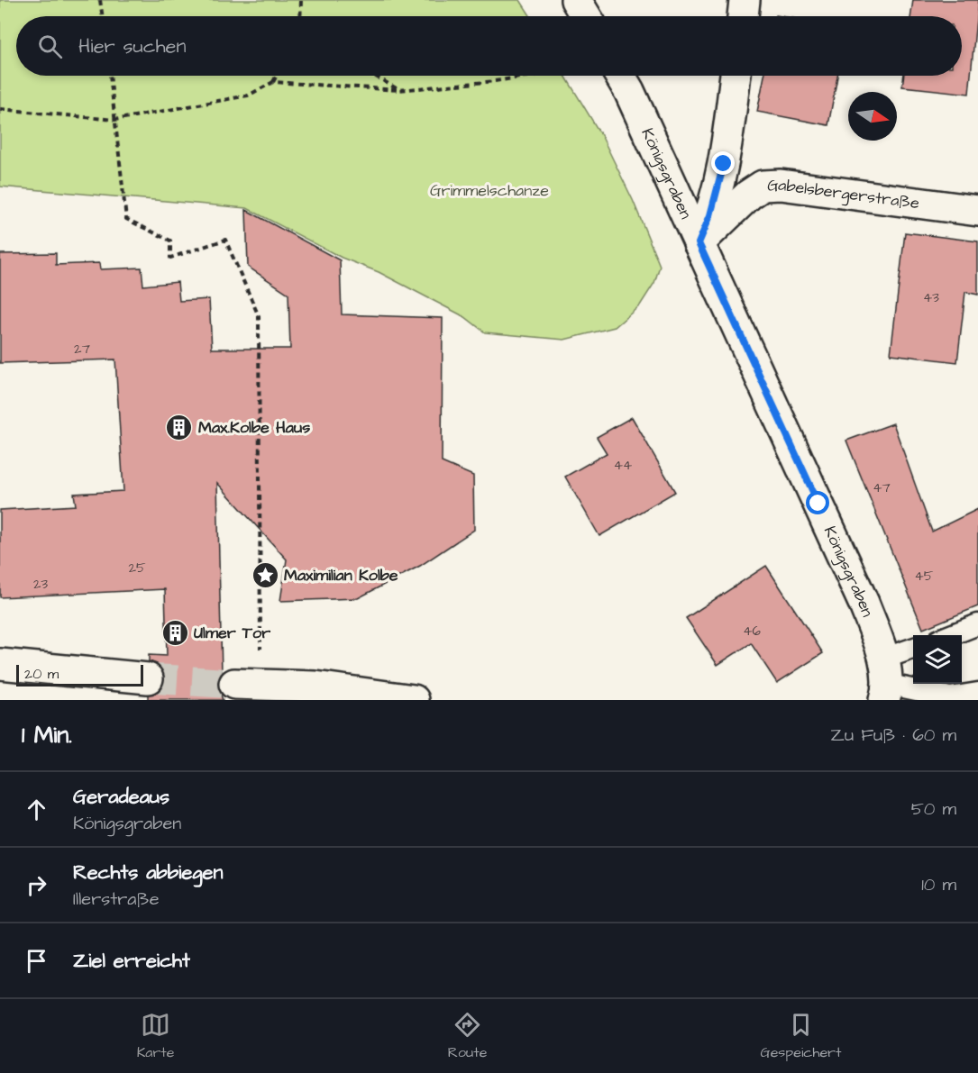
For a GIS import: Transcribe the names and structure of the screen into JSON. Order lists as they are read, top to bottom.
{
  "streets": {
    "street": ["Königsgraben", "Gabelsbergerstraße"]
  },
  "crossings": [
    ["Königsgraben", "Gabelsbergerstraße"]
  ],
  "parks": ["Grimmelschanze"],
  "places": {
    "building": ["Max.Kolbe Haus", "Ulmer Tor"],
    "place": ["Maximilian Kolbe"]
  },
  "house_numbers": [
    "43",
    "27",
    "44",
    "47",
    "25",
    "45",
    "23",
    "46"
  ],
  "scale_bar": "20 m",
  "north": "right",
  "page": {
    "search": "Hier suchen",
    "scale": "20 m",
    "heading": ["1 Min.", "Zu Fuß · 60 m"],
    "list": [
      ["Geradeaus", "Königsgraben", "50 m"],
      ["Rechts abbiegen", "Illerstraße", "10 m"],
      "Ziel erreicht"
    ],
    "nav": ["Karte", "Route", "Gespeichert"]
  }
}
